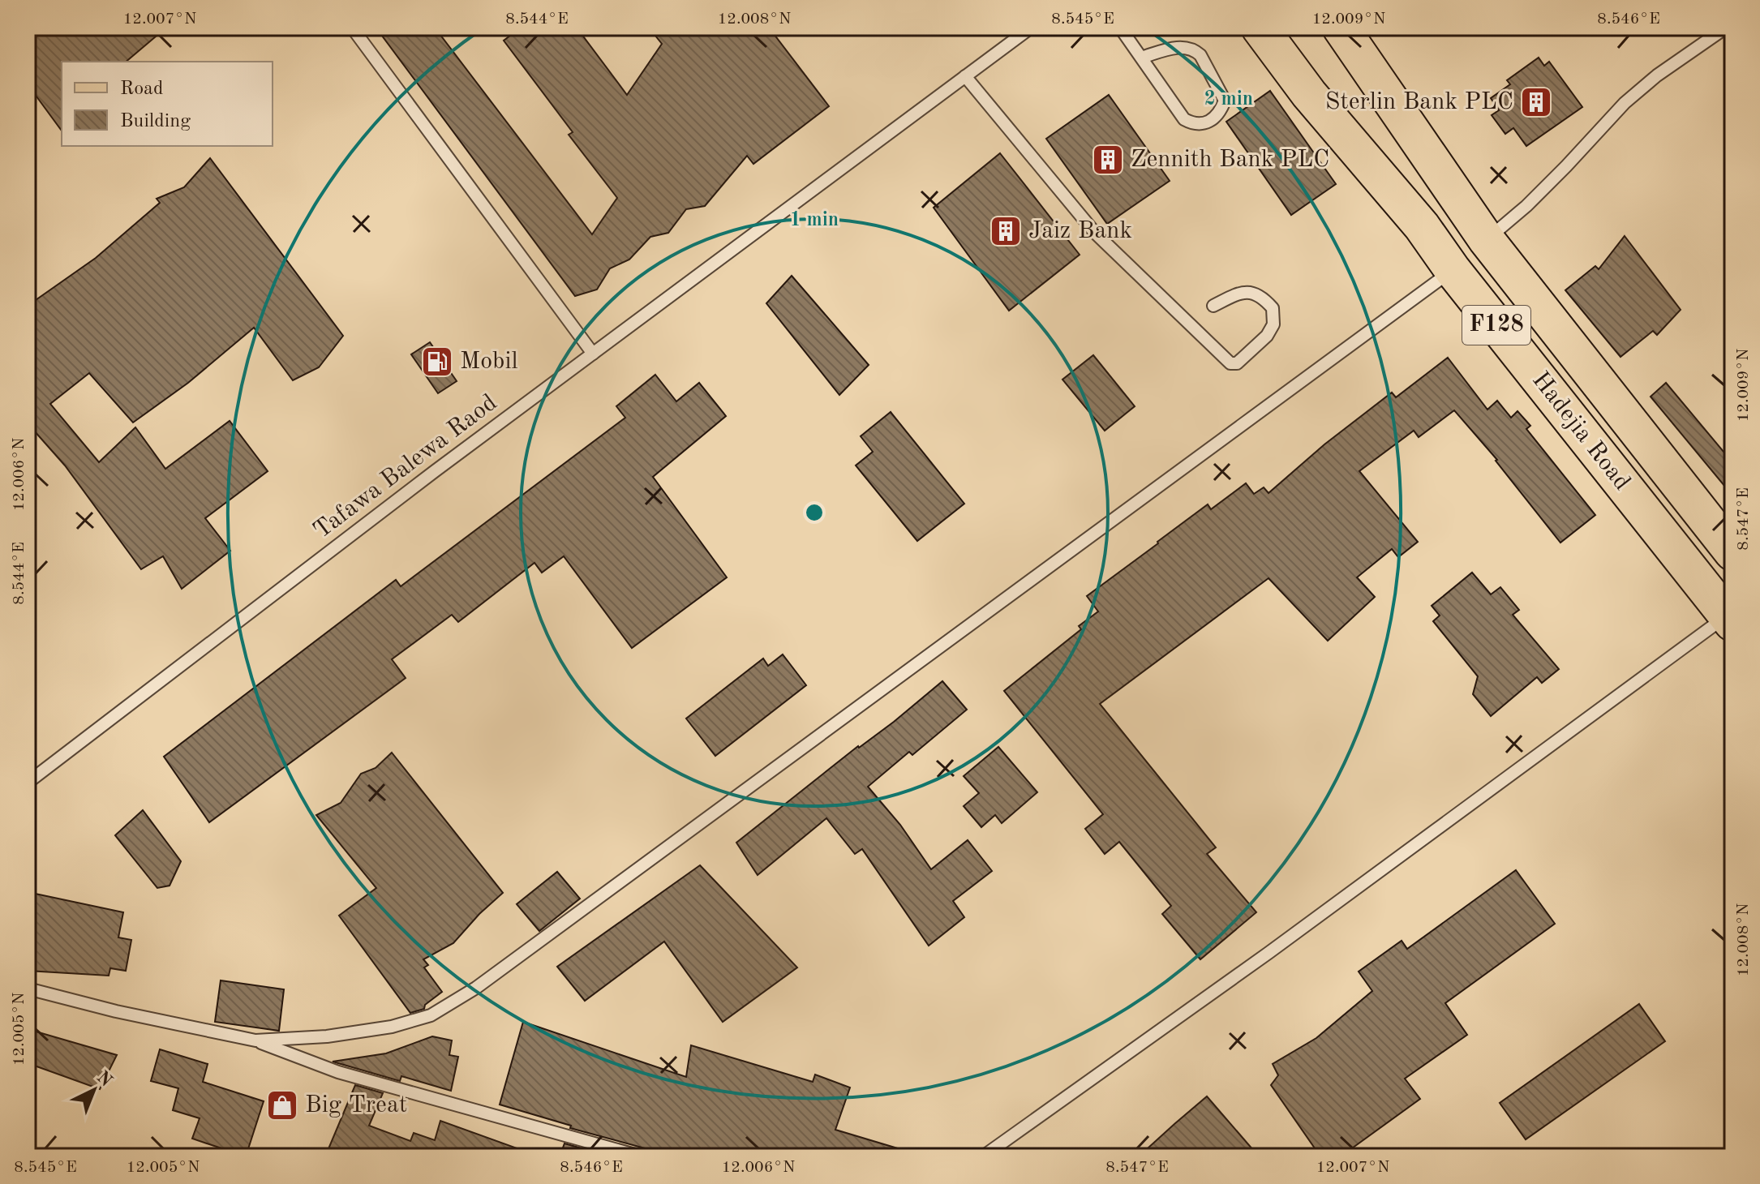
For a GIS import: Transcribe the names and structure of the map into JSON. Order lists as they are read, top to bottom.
{
  "streets": {
    "main road": ["F128", "Hadejia Road"],
    "lane": ["Tafawa Balewa Raod"]
  },
  "places": {
    "building": ["Sterlin Bank PLC", "Zennith Bank PLC", "Jaiz Bank"],
    "fuel station": ["Mobil"],
    "shop": ["Big Treat"]
  },
  "legend": ["Road", "Building"],
  "north": "top right",
  "coordinates": [
    "12.007°N",
    "8.544°E",
    "12.008°N",
    "8.545°E",
    "12.009°N",
    "8.546°E",
    "12.006°N",
    "8.547°E",
    "12.005°N"
  ],
  "rings": ["2 min", "1 min"]
}
